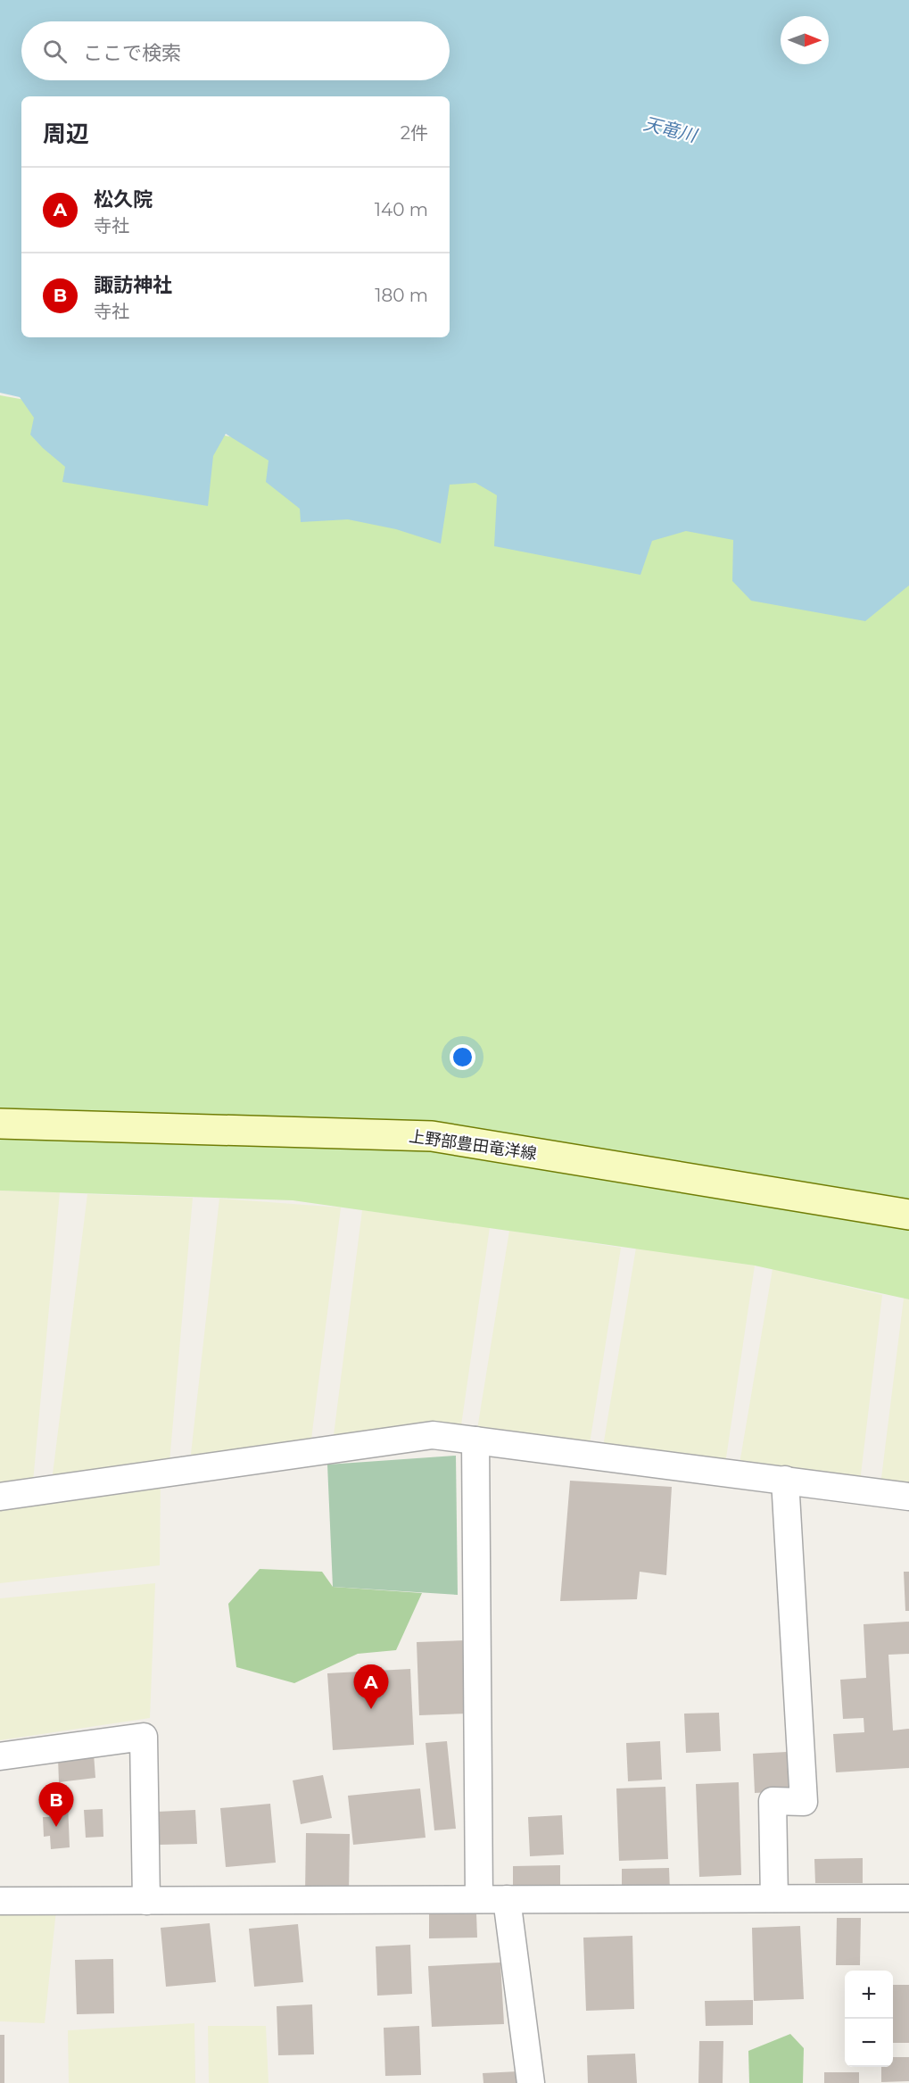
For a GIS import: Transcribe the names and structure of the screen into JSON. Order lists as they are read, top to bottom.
{
  "streets": {
    "main road": ["上野部豊田竜洋線"]
  },
  "water": ["天竜川"],
  "north": "right",
  "page": {
    "search": "ここで検索",
    "heading": ["周辺", "2件"],
    "list": [
      {
        "mark": "A",
        "name": "松久院",
        "note": "寺社",
        "value": "140 m"
      },
      {
        "mark": "B",
        "name": "諏訪神社",
        "note": "寺社",
        "value": "180 m"
      }
    ],
    "pins": ["A", "B"],
    "map_buttons": ["+", "−"]
  }
}
